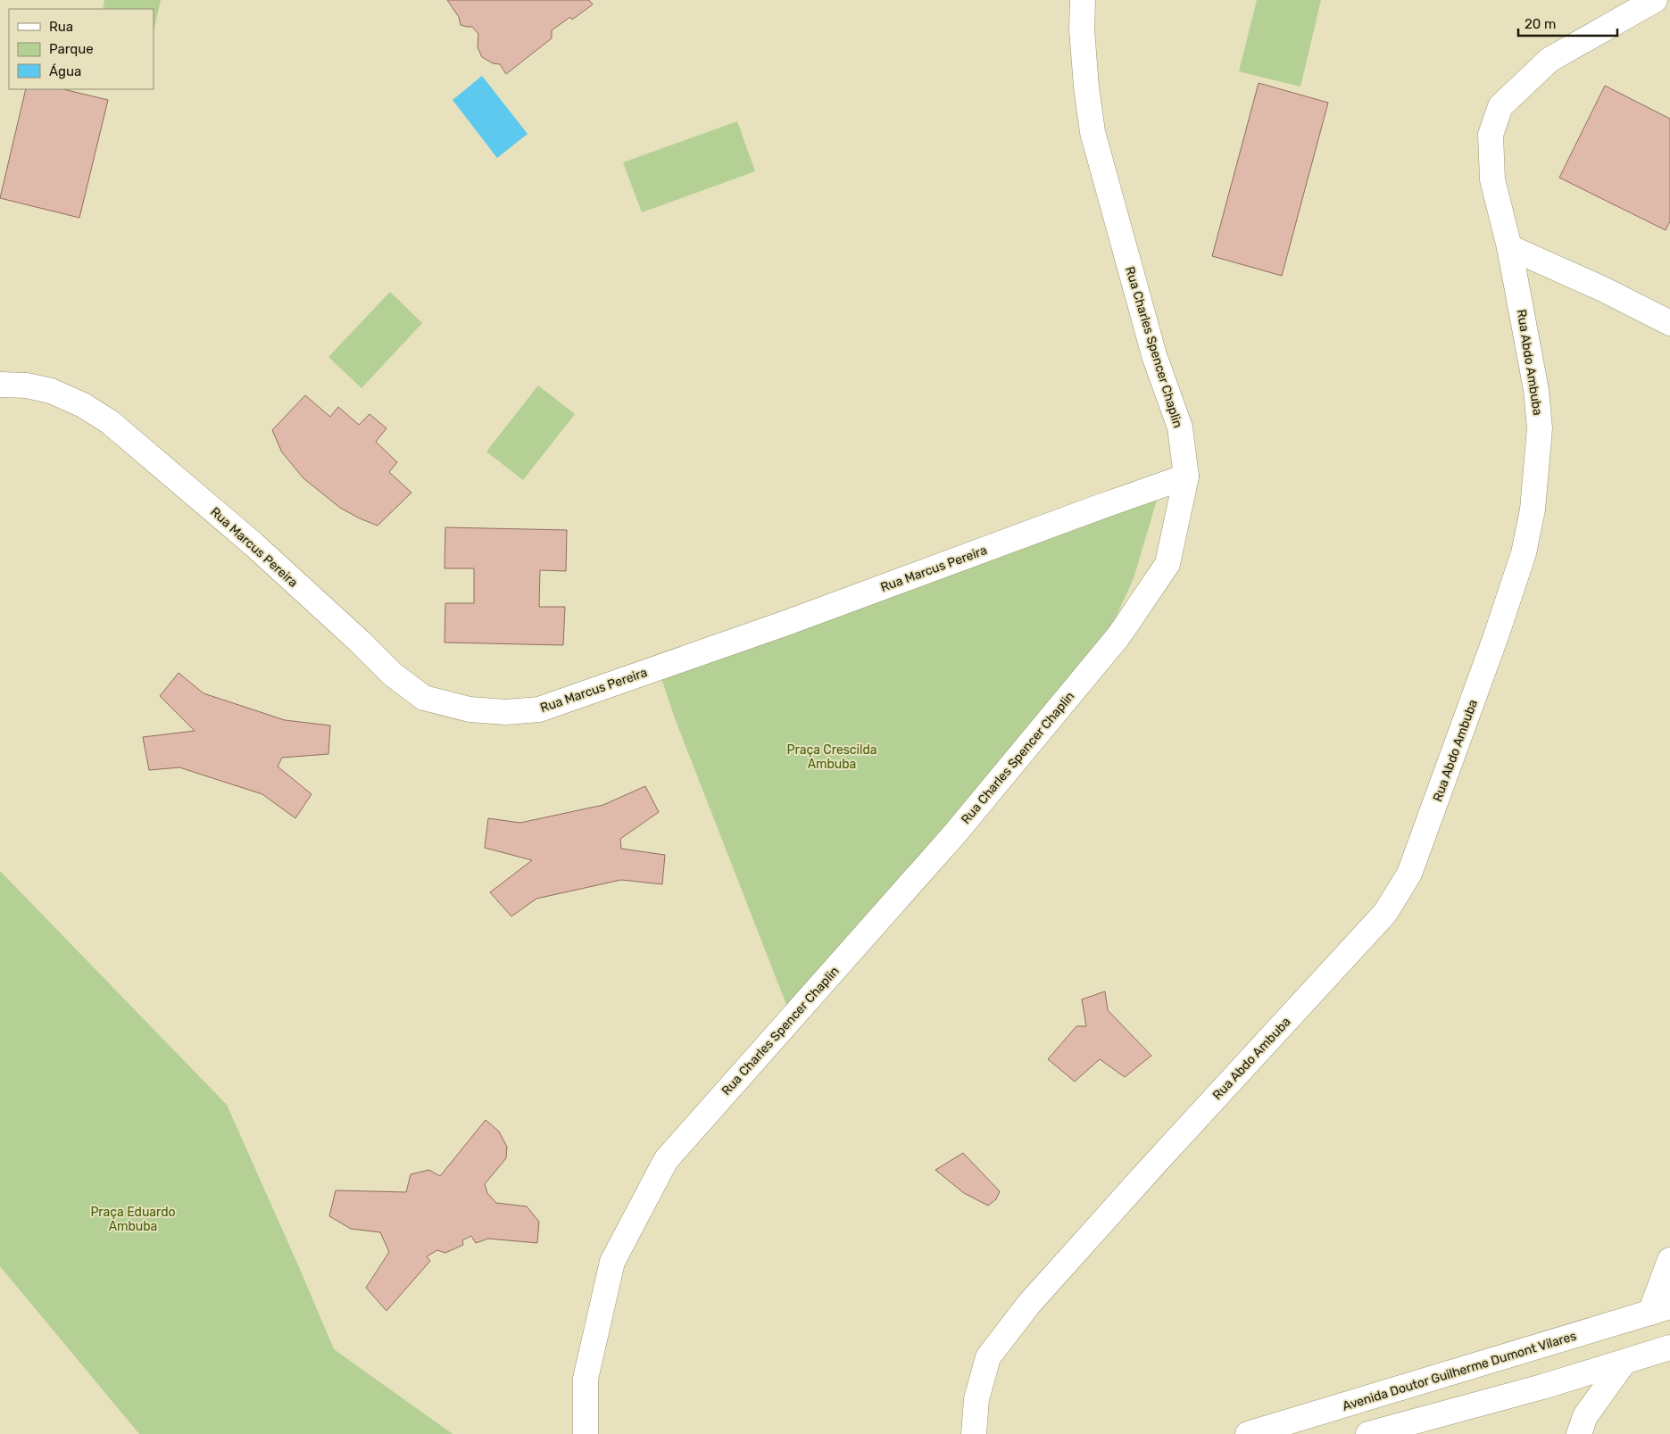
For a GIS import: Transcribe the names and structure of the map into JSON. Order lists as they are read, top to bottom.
{
  "streets": {
    "street": [
      "Rua Charles Spencer Chaplin",
      "Rua Abdo Ambuba",
      "Rua Marcus Pereira",
      "Avenida Doutor Guilherme Dumont Vilares"
    ]
  },
  "crossings": [
    ["Rua Charles Spencer Chaplin", "Rua Marcus Pereira"]
  ],
  "parks": ["Praça Crescilda Ambuba", "Praça Eduardo Ambuba"],
  "legend": ["Rua", "Parque", "Água"],
  "scale_bar": "20 m"
}
